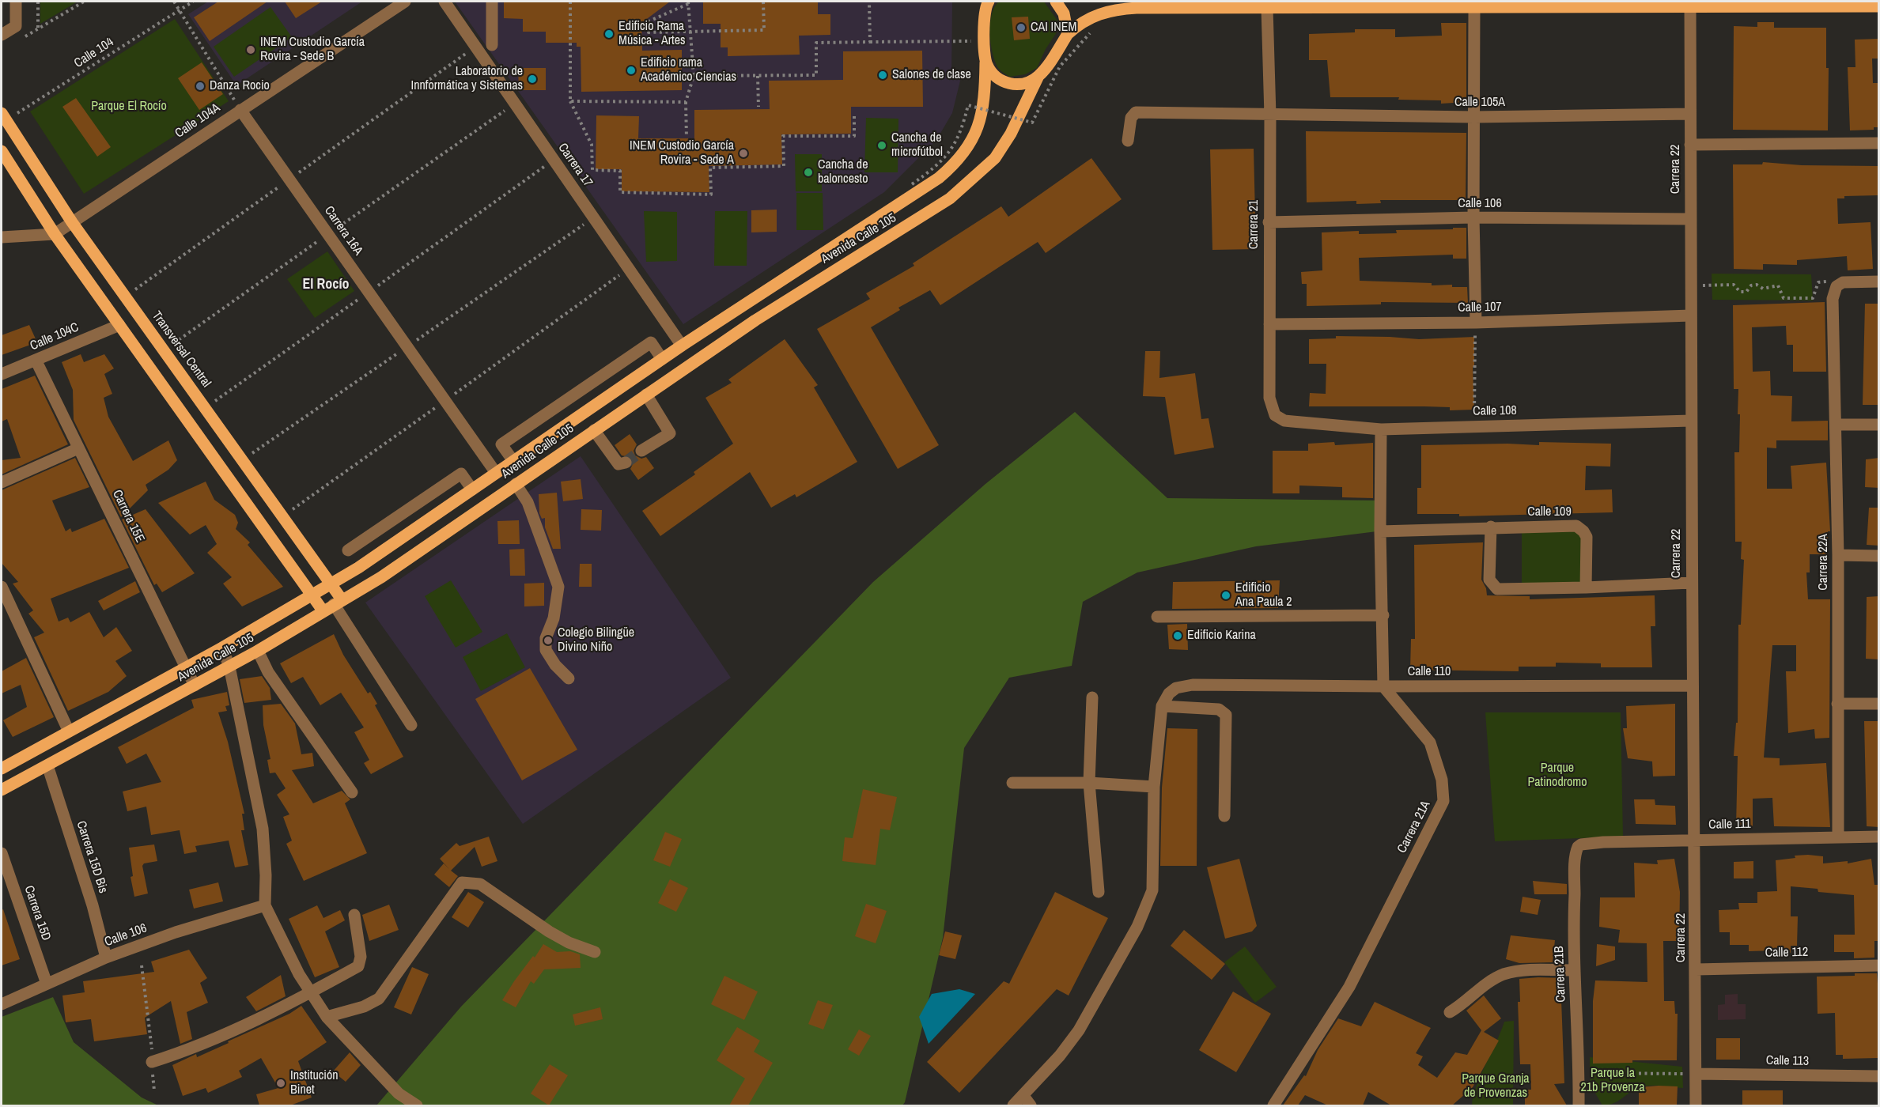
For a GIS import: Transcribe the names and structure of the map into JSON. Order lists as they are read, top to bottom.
{
  "streets": {
    "main road": ["Avenida Calle 105", "Transversal Central"],
    "street": [
      "Calle 105A",
      "Calle 104A",
      "Carrera 17",
      "Carrera 22",
      "Calle 106",
      "Carrera 21",
      "Carrera 16A",
      "Calle 107",
      "Calle 104C",
      "Calle 108",
      "Calle 109",
      "Carrera 15E",
      "Carrera 22A",
      "Calle 110",
      "Calle 111",
      "Carrera 21A",
      "Carrera 15D Bis",
      "Carrera 15D",
      "Calle 112",
      "Carrera 21B",
      "Calle 113"
    ],
    "path": ["Calle 104"]
  },
  "crossings": [
    ["Calle 104", "Transversal Central"],
    ["Calle 105A", "Carrera 22"],
    ["Calle 105A", "Carrera 21"],
    ["Calle 104A", "Carrera 16A"],
    ["Calle 104A", "Transversal Central"],
    ["Carrera 17", "Avenida Calle 105"],
    ["Carrera 22", "Calle 106"],
    ["Carrera 22", "Calle 107"],
    ["Carrera 22", "Calle 108"],
    ["Carrera 22", "Calle 110"],
    ["Carrera 22", "Calle 111"],
    ["Carrera 22", "Calle 112"],
    ["Carrera 22", "Calle 113"],
    ["Calle 106", "Carrera 21"],
    ["Calle 106", "Carrera 15D Bis"],
    ["Calle 106", "Carrera 15D"],
    ["Carrera 21", "Calle 107"],
    ["Carrera 21", "Calle 108"],
    ["Carrera 16A", "Avenida Calle 105"],
    ["Avenida Calle 105", "Transversal Central"],
    ["Avenida Calle 105", "Carrera 15E"],
    ["Avenida Calle 105", "Carrera 15D Bis"],
    ["Calle 104C", "Carrera 15E"],
    ["Carrera 22A", "Calle 111"],
    ["Calle 110", "Carrera 21A"],
    ["Calle 111", "Carrera 21B"]
  ],
  "districts": ["El Rocío"],
  "parks": [
    "Parque El Rocío",
    "Parque Patinodromo",
    "Parque la 21b Provenza",
    "Parque Granja de Provenzas"
  ],
  "places": [
    "CAI INEM",
    "Edificio Rama Música - Artes",
    "INEM Custodio García Rovira - Sede B",
    "Edificio rama Académico Ciencias",
    "Salones de clase",
    "Laboratorio de Innformática y Sistemas",
    "Danza Rocio",
    "Cancha de microfútbol",
    "INEM Custodio García Rovira - Sede A",
    "Cancha de baloncesto",
    "Edificio Ana Paula 2",
    "Edificio Karina",
    "Colegio Bilingüe Divino Niño",
    "Institución Binet"
  ]
}
